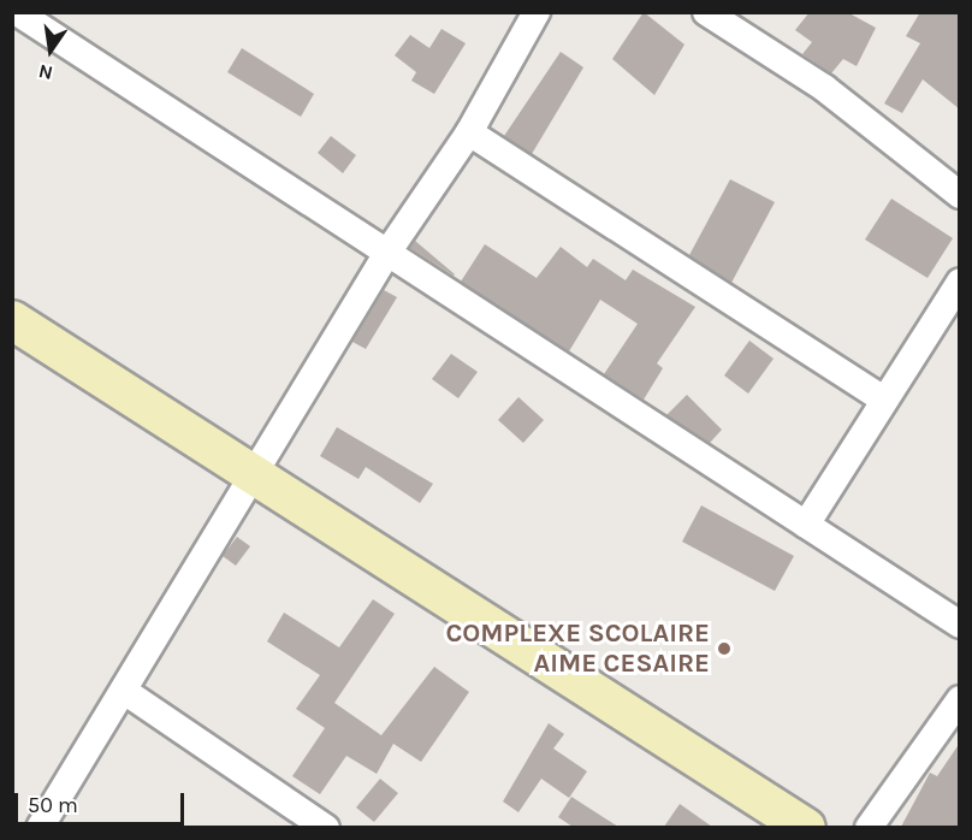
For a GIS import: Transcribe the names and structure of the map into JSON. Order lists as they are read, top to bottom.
{
  "places": ["COMPLEXE SCOLAIRE AIME CESAIRE"],
  "scale_bar": "50 m",
  "north": "bottom"
}
